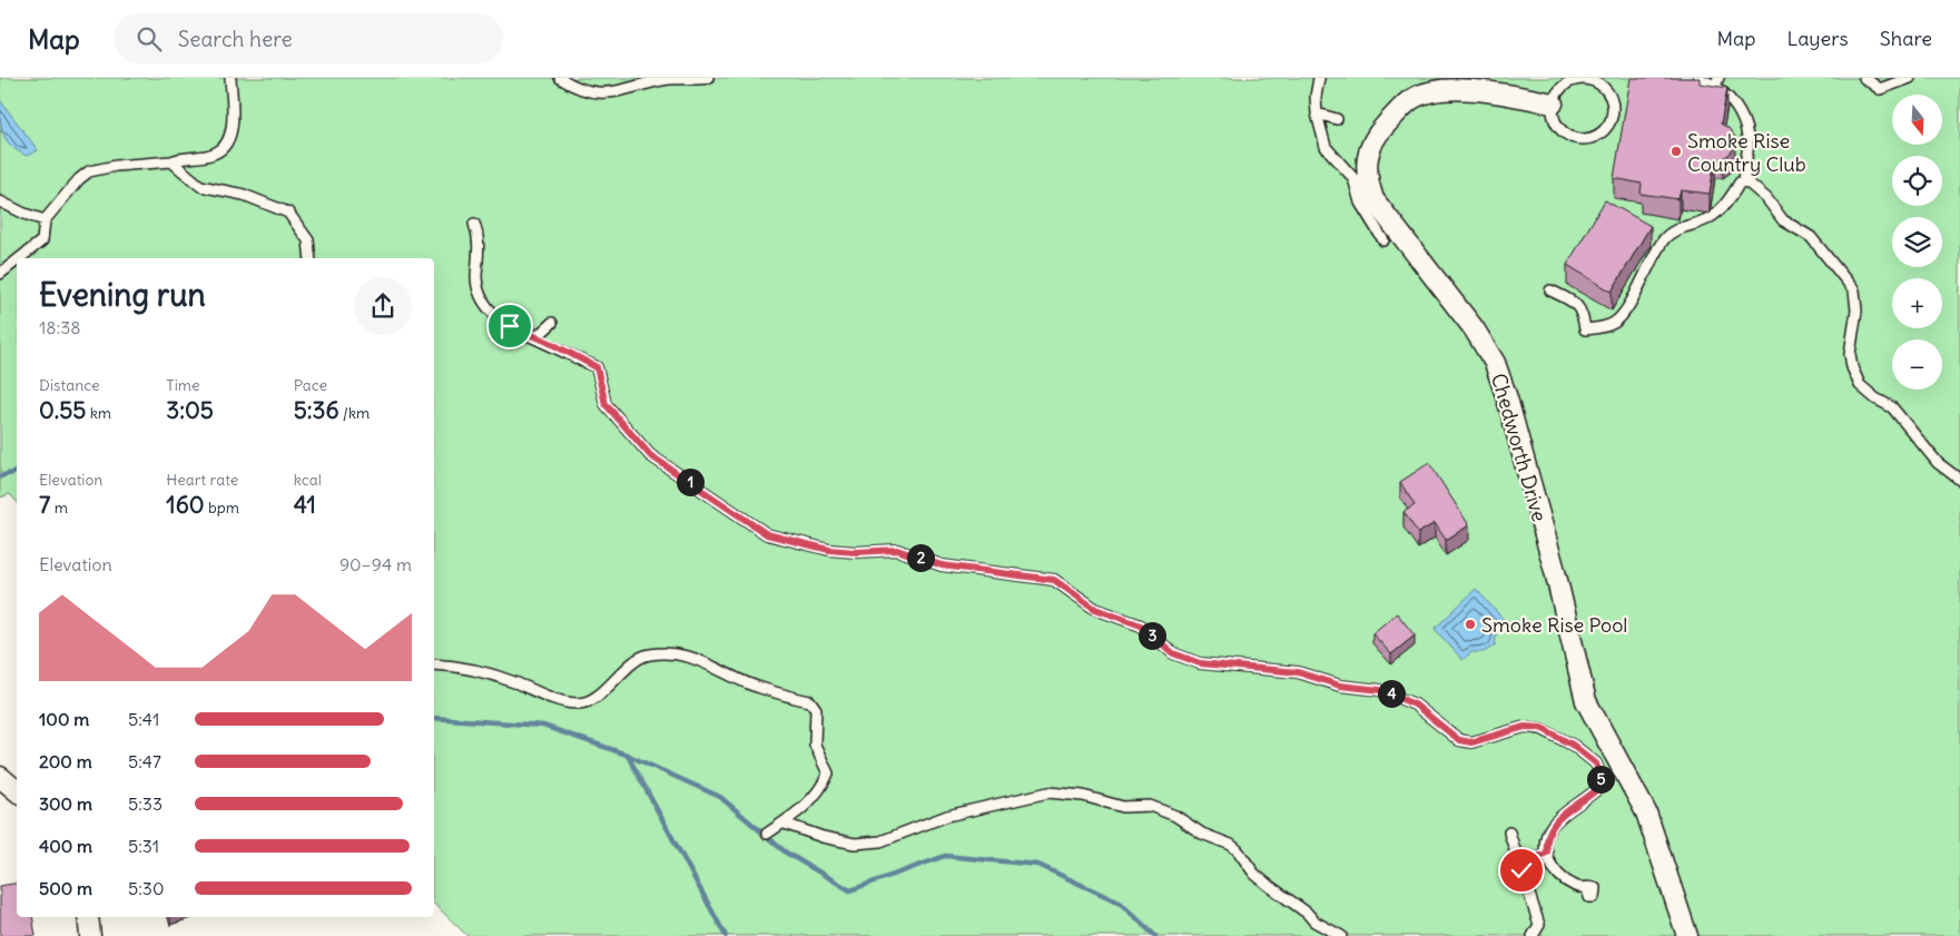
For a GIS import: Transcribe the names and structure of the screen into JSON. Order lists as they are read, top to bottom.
{
  "streets": {
    "street": ["Chedworth Drive"]
  },
  "places": ["Smoke Rise Country Club", "Smoke Rise Pool"],
  "north": "bottom",
  "page": {
    "header": "Map",
    "search": "Search here",
    "nav": ["Map", "Layers", "Share"],
    "map_buttons": ["+", "−"],
    "heading": ["Evening run", "18:38"],
    "stats": [
      ["Distance", "0.55 km"],
      ["Time", "3:05"],
      ["Pace", "5:36 /km"],
      ["Elevation", "7 m"],
      ["Heart rate", "160 bpm"],
      ["kcal", "41"]
    ],
    "pins": [
      "1",
      "2",
      "3",
      "4",
      "5"
    ],
    "chart": ["Elevation", "90–94 m"],
    "list": [
      {
        "name": "100 m",
        "note": "5:41"
      },
      {
        "name": "200 m",
        "note": "5:47"
      },
      {
        "name": "300 m",
        "note": "5:33"
      },
      {
        "name": "400 m",
        "note": "5:31"
      },
      {
        "name": "500 m",
        "note": "5:30"
      }
    ]
  }
}
